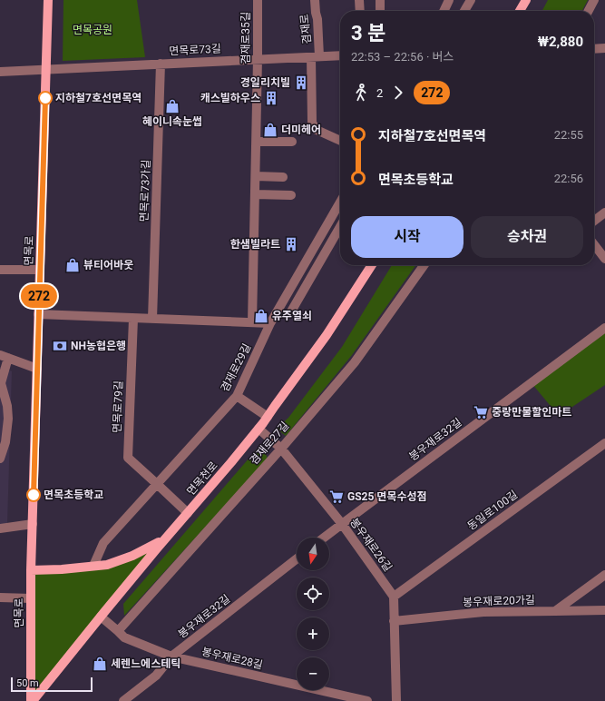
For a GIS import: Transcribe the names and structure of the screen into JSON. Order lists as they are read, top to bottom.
{
  "streets": {
    "main road": ["면목로", "면목천로"],
    "street": [
      "겸재로",
      "겸재로35길",
      "면목로73길",
      "면목로73가길",
      "겸재로29길",
      "면목로79길",
      "봉우재로32길",
      "겸재로27길",
      "동일로100길",
      "봉우재로26길",
      "봉우재로20가길",
      "봉우재로28길"
    ]
  },
  "crossings": [
    ["겸재로", "면목로73길"],
    ["겸재로35길", "면목로73길"],
    ["면목로73길", "면목로73가길"],
    ["면목로73길", "면목로"],
    ["면목로", "면목천로"],
    ["겸재로29길", "면목로79길"],
    ["봉우재로32길", "봉우재로26길"],
    ["봉우재로32길", "봉우재로28길"],
    ["겸재로27길", "봉우재로26길"],
    ["겸재로27길", "봉우재로28길"],
    ["면목천로", "봉우재로26길"],
    ["면목천로", "봉우재로28길"],
    ["동일로100길", "봉우재로26길"]
  ],
  "parks": ["면목공원"],
  "places": {
    "building": ["경일리치빌", "캐스빌하우스", "한샘빌라트"],
    "other": ["지하철7호선면목역", "면목초등학교"],
    "shop": [
      "혜이니속눈썹",
      "더미헤어",
      "뷰티어바웃",
      "유주열쇠",
      "세렌느에스테틱"
    ],
    "bank": ["NH농협은행"],
    "supermarket": ["중랑만물할인마트", "GS25 면목수성점"]
  },
  "lines": ["bus line 272"],
  "scale_bar": "50 m",
  "north": "bottom",
  "page": {
    "on_map": "272",
    "heading": ["3 분", "22:53 – 22:56 · 버스", "₩2,880"],
    "legs": ["2", "272"],
    "list": [
      {
        "name": "지하철7호선면목역",
        "value": "22:55"
      },
      {
        "name": "면목초등학교",
        "value": "22:56"
      }
    ],
    "buttons": ["시작", "승차권"],
    "map_buttons": ["+", "−"],
    "scale": "50 m"
  }
}
